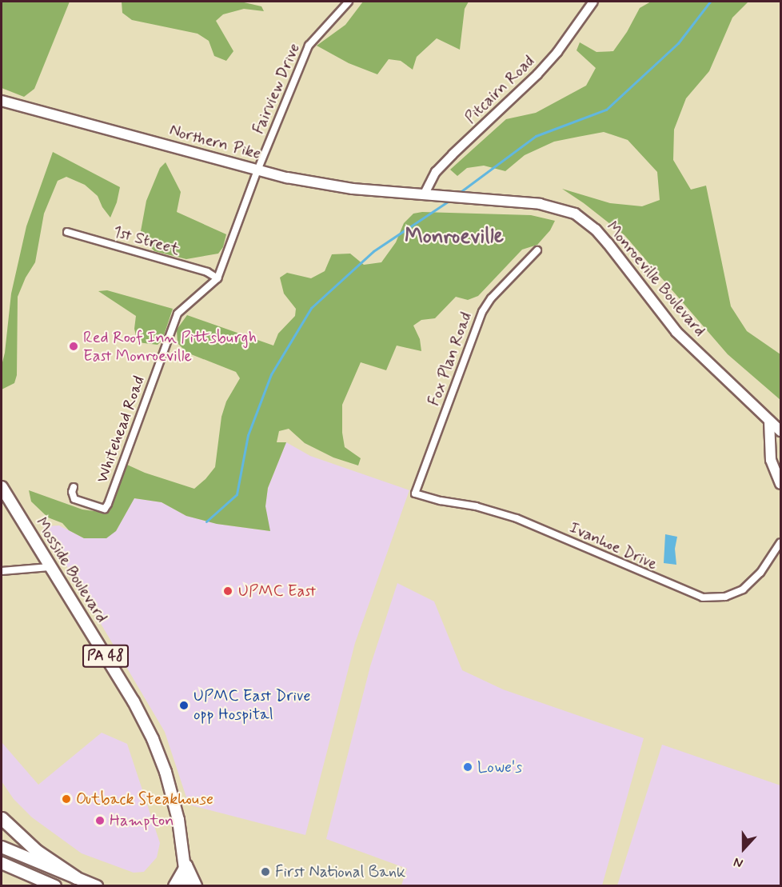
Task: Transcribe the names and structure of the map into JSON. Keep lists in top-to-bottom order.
{
  "streets": {
    "main road": [
      "Northern Pike",
      "Monroeville Boulevard",
      "Mosside Boulevard",
      "PA 48"
    ],
    "street": [
      "Fairview Drive",
      "Pitcairn Road",
      "1st Street",
      "Fox Plan Road",
      "Whitehead Road",
      "Ivanhoe Drive"
    ]
  },
  "crossings": [
    ["Fairview Drive", "Northern Pike"],
    ["Fairview Drive", "Whitehead Road"],
    ["Pitcairn Road", "Northern Pike"],
    ["Pitcairn Road", "Monroeville Boulevard"],
    ["Northern Pike", "Monroeville Boulevard"],
    ["Northern Pike", "Whitehead Road"],
    ["1st Street", "Whitehead Road"],
    ["Fox Plan Road", "Ivanhoe Drive"]
  ],
  "districts": ["Monroeville"],
  "places": [
    "Red Roof Inn Pittsburgh East Monroeville",
    "UPMC East",
    "UPMC East Drive opp Hospital",
    "Lowe's",
    "Outback Steakhouse",
    "Hampton",
    "First National Bank"
  ],
  "north": "bottom"
}
